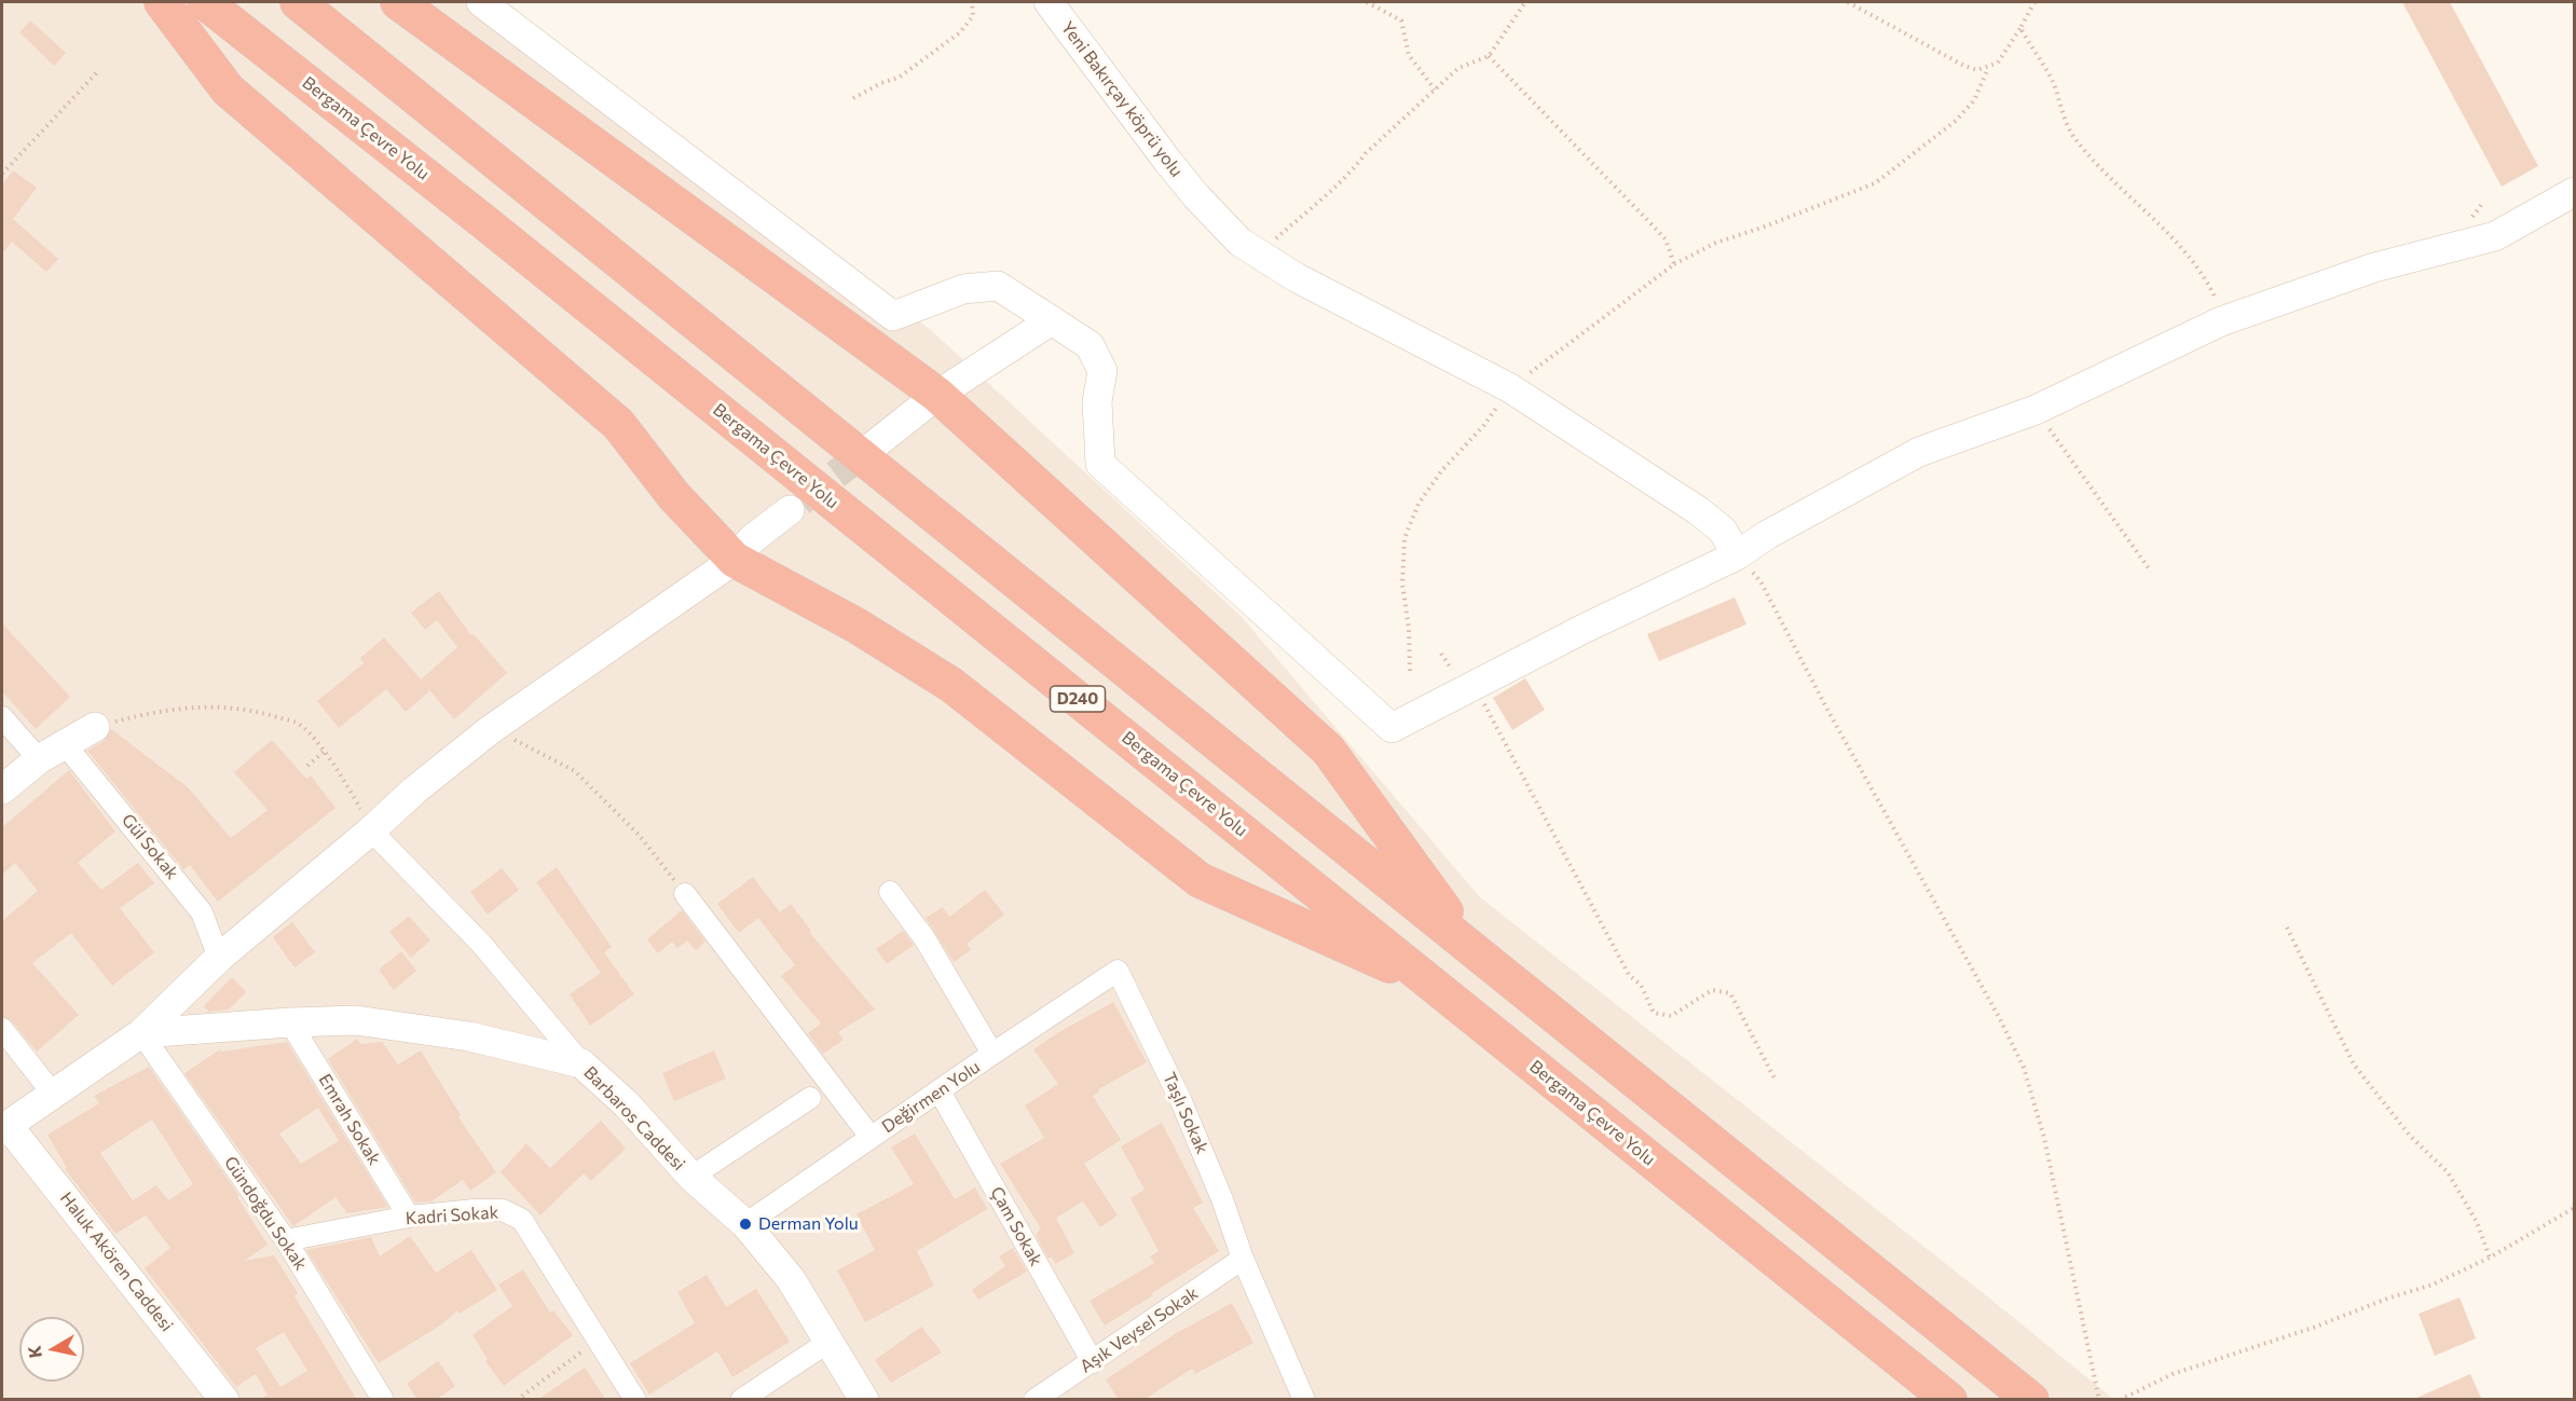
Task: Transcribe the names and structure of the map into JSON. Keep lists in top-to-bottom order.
{
  "streets": {
    "highway": ["Bergama Çevre Yolu", "D240"],
    "street": [
      "Yeni Bakırçay köprü yolu",
      "Gül Sokak",
      "Değirmen Yolu",
      "Taşlı Sokak",
      "Barbaros Caddesi",
      "Emrah Sokak",
      "Gündoğdu Sokak",
      "Kadri Sokak",
      "Çam Sokak",
      "Haluk Akören Caddesi",
      "Aşık Veysel Sokak"
    ]
  },
  "crossings": [
    ["Değirmen Yolu", "Taşlı Sokak"],
    ["Değirmen Yolu", "Barbaros Caddesi"],
    ["Değirmen Yolu", "Çam Sokak"],
    ["Taşlı Sokak", "Aşık Veysel Sokak"],
    ["Barbaros Caddesi", "Emrah Sokak"],
    ["Barbaros Caddesi", "Gündoğdu Sokak"],
    ["Emrah Sokak", "Kadri Sokak"],
    ["Gündoğdu Sokak", "Kadri Sokak"],
    ["Çam Sokak", "Aşık Veysel Sokak"]
  ],
  "places": ["Derman Yolu"],
  "north": "left"
}
